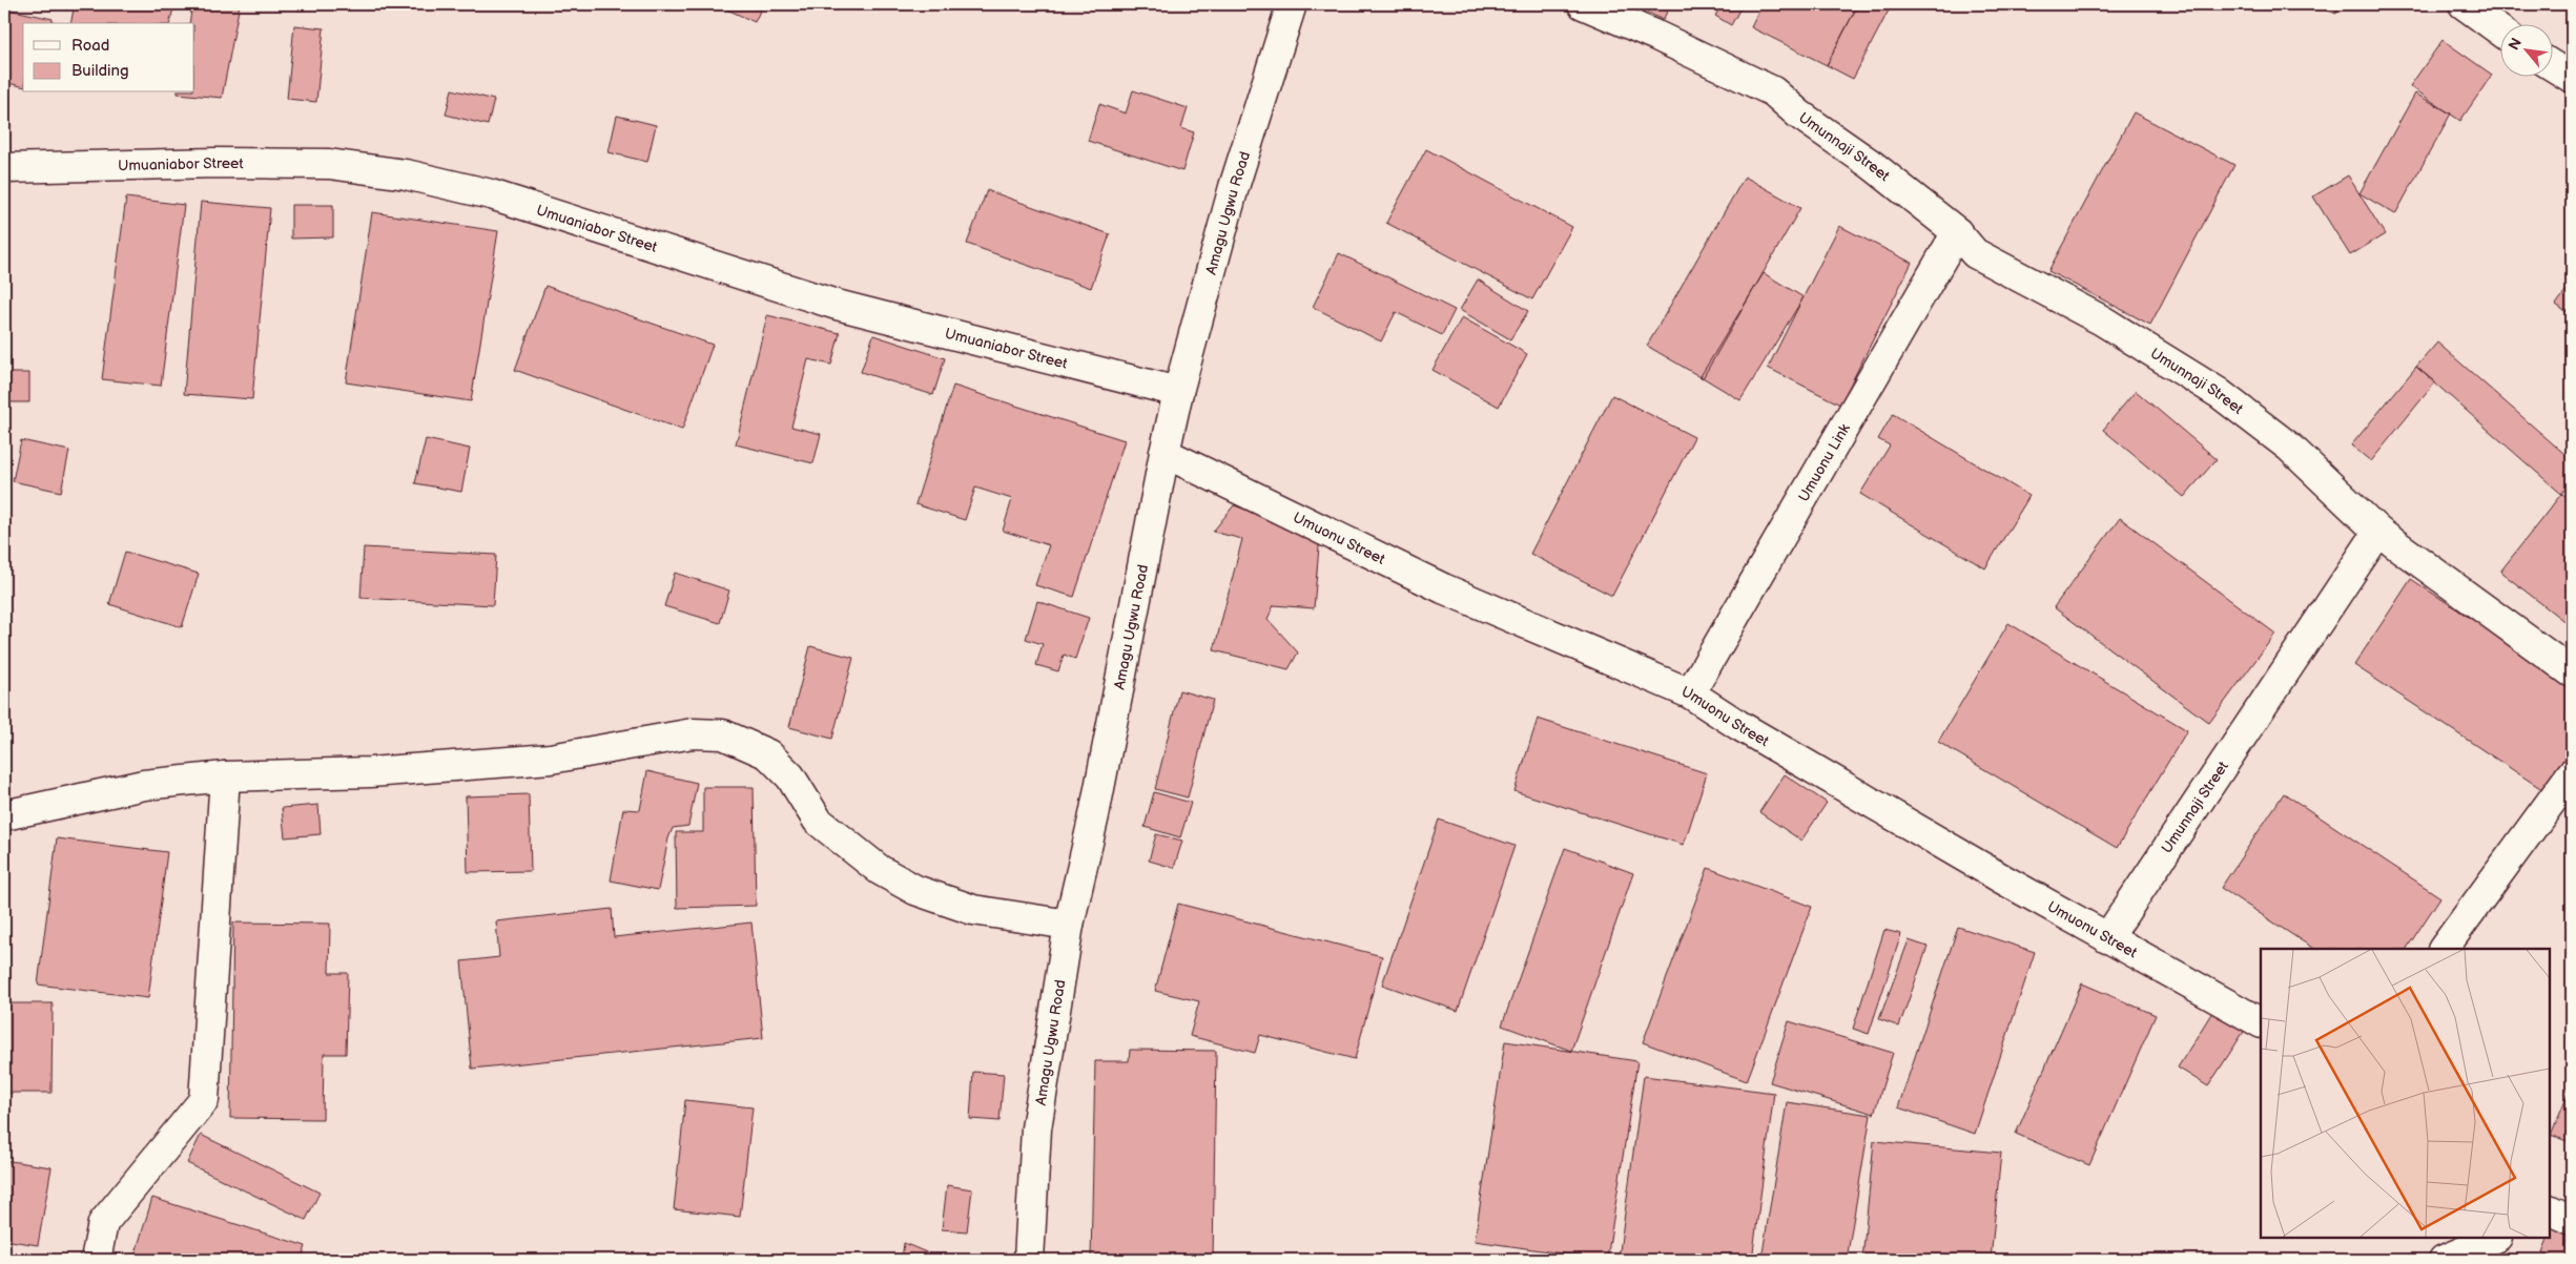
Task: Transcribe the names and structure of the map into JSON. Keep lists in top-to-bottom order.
{
  "streets": {
    "street": [
      "Umunnaji Street",
      "Umuaniabor Street",
      "Amagu Ugwu Road",
      "Umuonu Link",
      "Umuonu Street"
    ]
  },
  "crossings": [
    ["Umunnaji Street", "Umuonu Link"],
    ["Umunnaji Street", "Umuonu Street"],
    ["Umuaniabor Street", "Amagu Ugwu Road"],
    ["Amagu Ugwu Road", "Umuonu Street"],
    ["Umuonu Link", "Umuonu Street"]
  ],
  "legend": ["Road", "Building"],
  "north": "top left"
}
